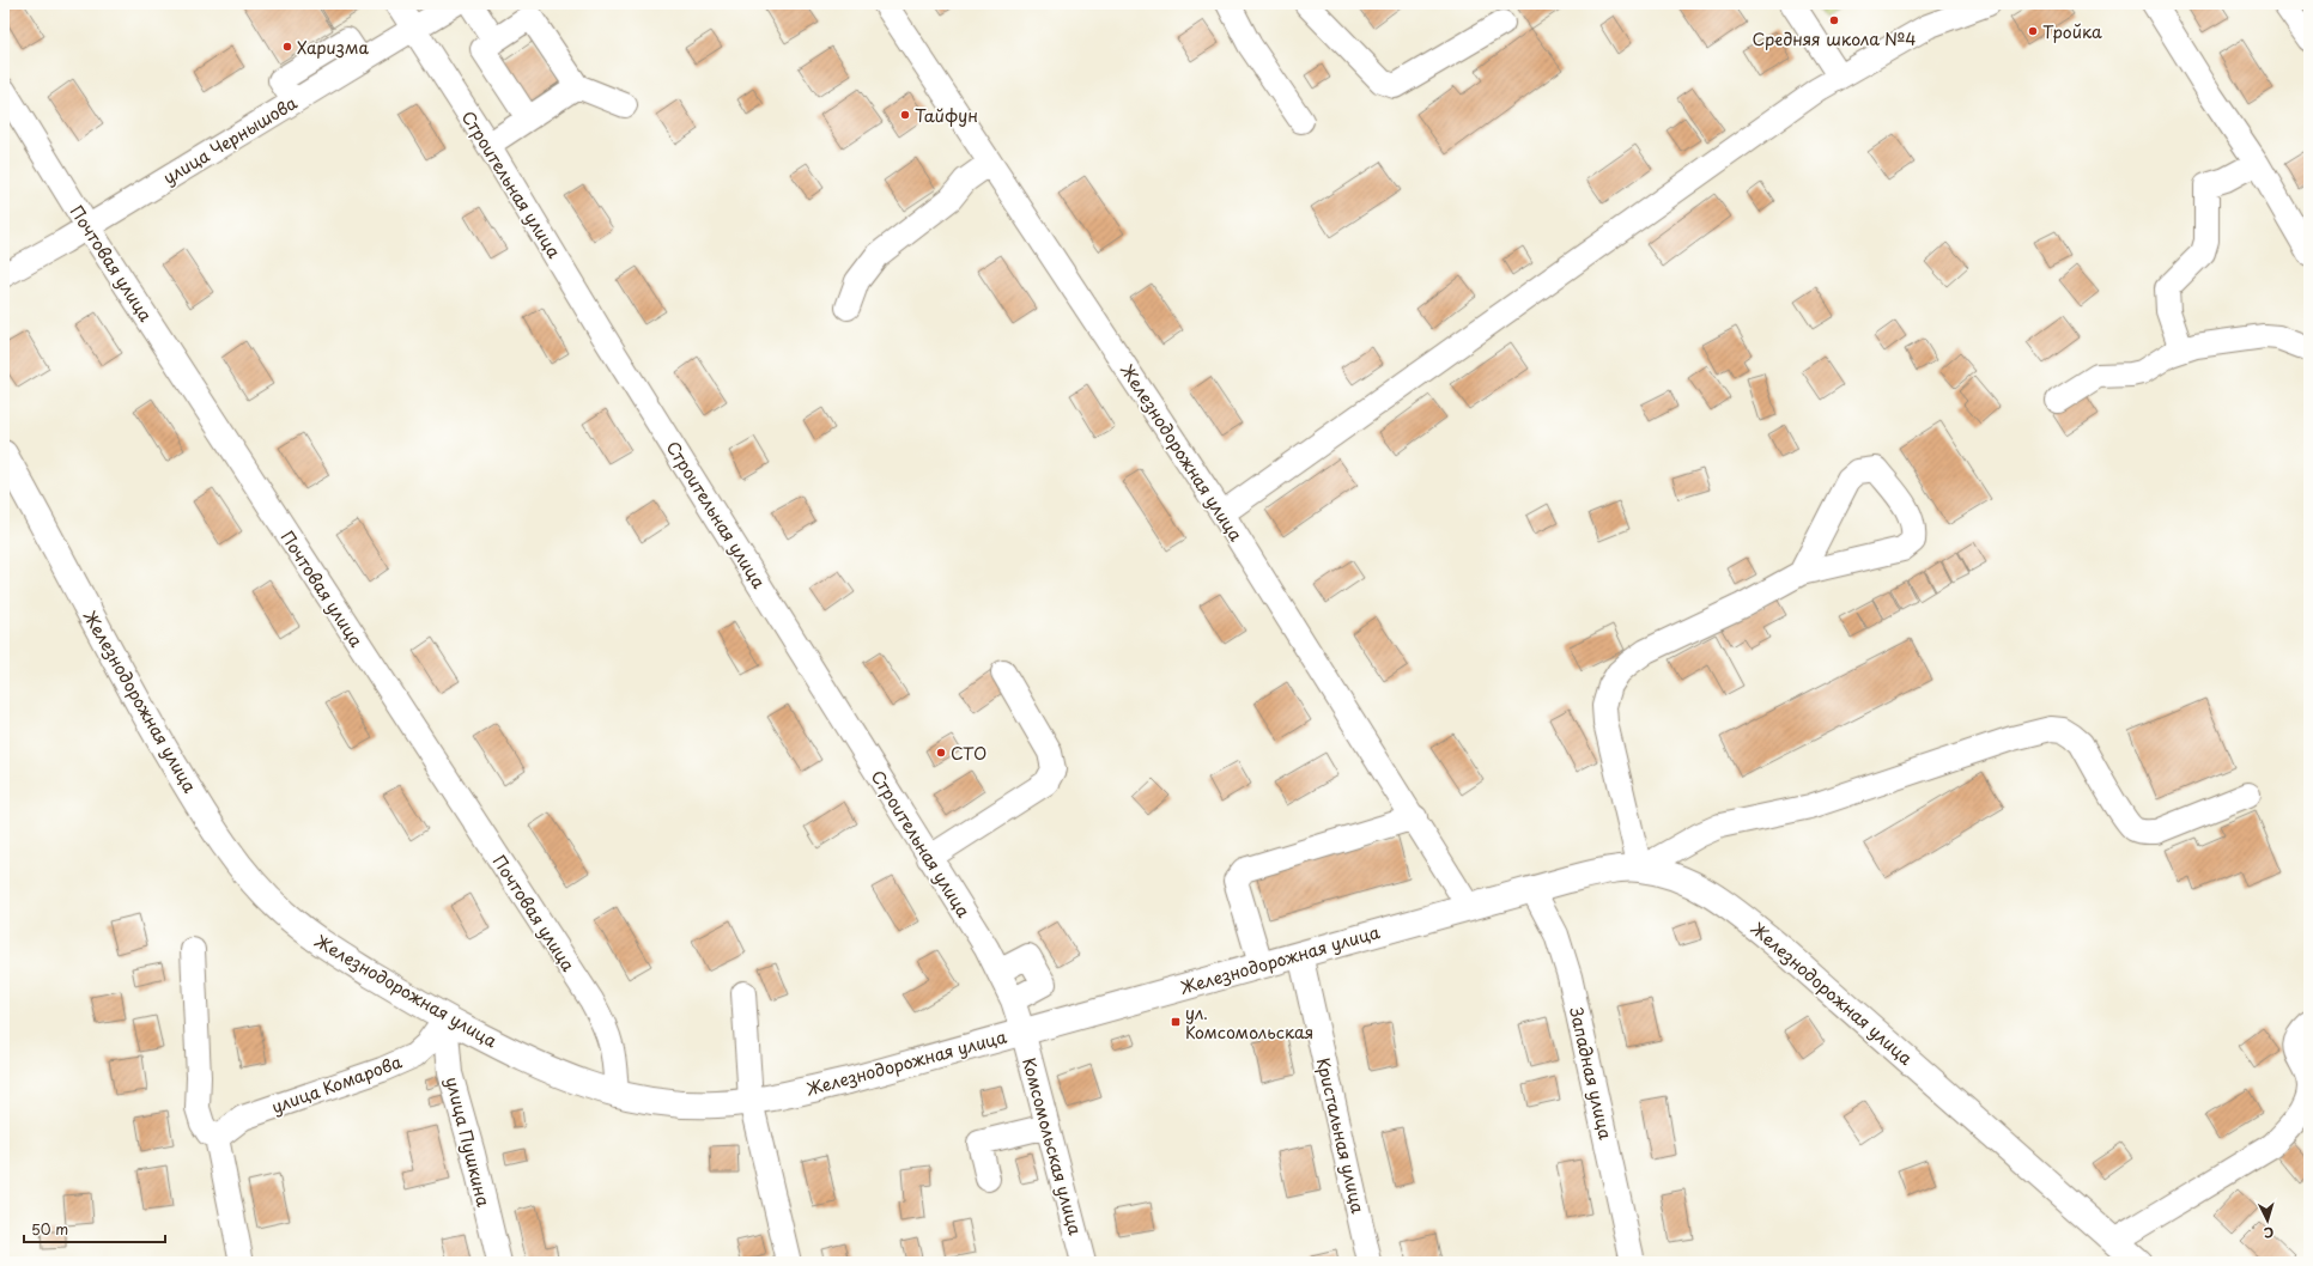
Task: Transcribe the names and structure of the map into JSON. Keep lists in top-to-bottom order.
{
  "streets": {
    "main road": ["Железнодорожная улица"],
    "street": [
      "улица Чернышова",
      "Строительная улица",
      "Почтовая улица",
      "Западная улица",
      "улица Комарова",
      "Кристальная улица",
      "улица Пушкина",
      "Комсомольская улица"
    ]
  },
  "crossings": [
    ["улица Чернышова", "Строительная улица"],
    ["улица Чернышова", "Почтовая улица"],
    ["Строительная улица", "Железнодорожная улица"],
    ["Строительная улица", "Комсомольская улица"],
    ["Почтовая улица", "Железнодорожная улица"],
    ["Железнодорожная улица", "Западная улица"],
    ["Железнодорожная улица", "улица Комарова"],
    ["Железнодорожная улица", "Кристальная улица"],
    ["Железнодорожная улица", "улица Пушкина"],
    ["Железнодорожная улица", "Комсомольская улица"],
    ["улица Комарова", "улица Пушкина"]
  ],
  "places": {
    "other": [
      "Средняя школа №4",
      "Тройка",
      "Харизма",
      "Тайфун",
      "СТО"
    ],
    "transit": ["ул. Комсомольская"]
  },
  "scale_bar": "50 m",
  "north": "bottom"
}
